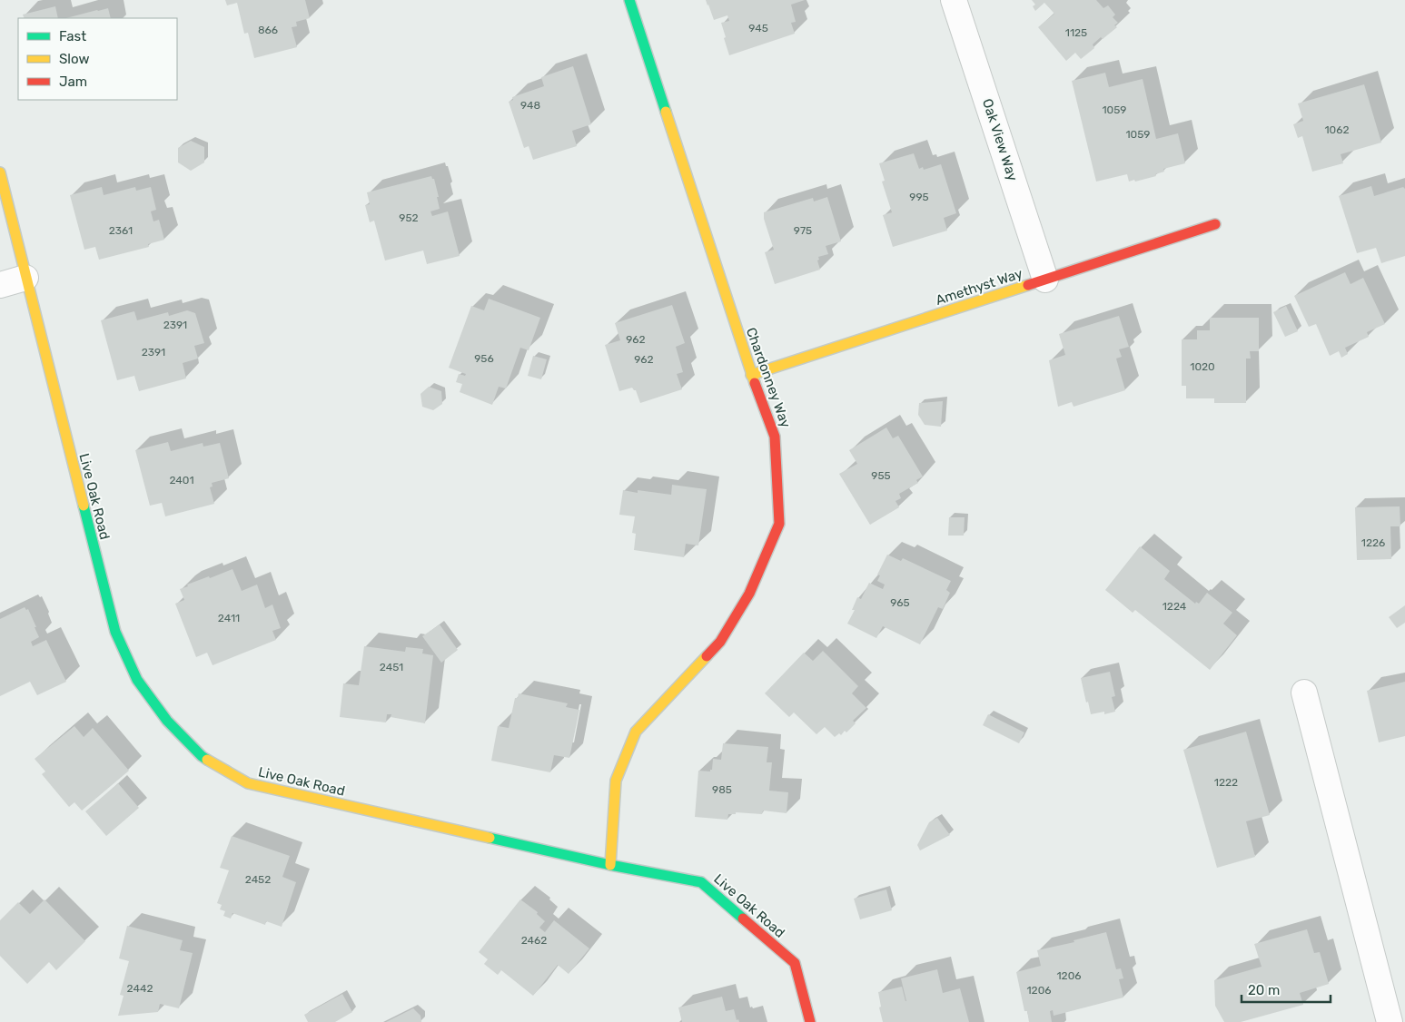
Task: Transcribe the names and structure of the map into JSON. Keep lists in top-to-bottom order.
{
  "streets": {
    "street": [
      "Oak View Way",
      "Amethyst Way",
      "Chardonney Way",
      "Live Oak Road"
    ]
  },
  "crossings": [
    ["Oak View Way", "Amethyst Way"],
    ["Amethyst Way", "Chardonney Way"],
    ["Chardonney Way", "Live Oak Road"]
  ],
  "house_numbers": [
    "945",
    "866",
    "1125",
    "948",
    "1059",
    "1062",
    "1059",
    "995",
    "952",
    "2361",
    "975",
    "2391",
    "962",
    "2391",
    "956",
    "962",
    "1020",
    "955",
    "2401",
    "1226",
    "965",
    "1224",
    "2411",
    "2451",
    "1222",
    "985",
    "2452",
    "2462",
    "1206",
    "2442",
    "1206"
  ],
  "legend": ["Fast", "Slow", "Jam"],
  "scale_bar": "20 m"
}
